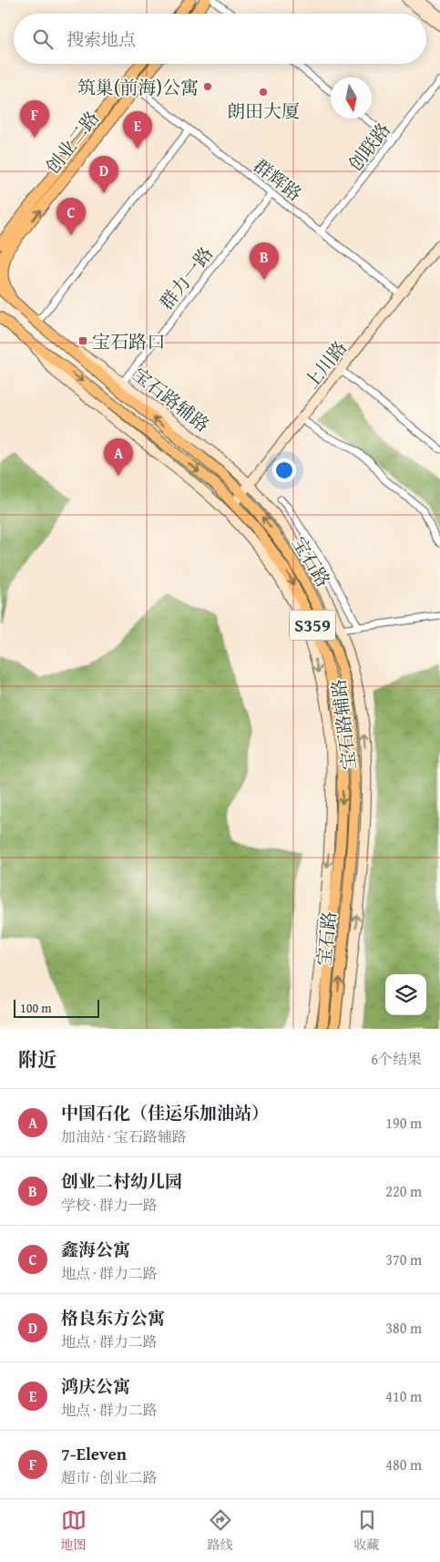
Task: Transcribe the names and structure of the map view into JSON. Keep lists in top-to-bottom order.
{
  "streets": {
    "main road": [
      "创业二路",
      "上川路",
      "宝石路辅路",
      "宝石路",
      "S359"
    ],
    "street": ["创联路", "群辉路", "群力一路"]
  },
  "crossings": [
    ["创业二路", "群辉路"],
    ["创业二路", "宝石路"],
    ["创联路", "群辉路"],
    ["群辉路", "群力一路"],
    ["群辉路", "上川路"],
    ["群力一路", "宝石路辅路"],
    ["上川路", "宝石路辅路"],
    ["上川路", "宝石路"],
    ["宝石路辅路", "宝石路"]
  ],
  "places": {
    "other": ["筑巢(前海)公寓", "朗田大厦"],
    "transit": ["宝石路口"]
  },
  "scale_bar": "100 m",
  "north": "bottom",
  "page": {
    "search": "搜索地点",
    "pins": [
      "F",
      "E",
      "D",
      "C",
      "B",
      "A"
    ],
    "scale": "100 m",
    "heading": ["附近", "6个结果"],
    "list": [
      {
        "mark": "A",
        "name": "中国石化（佳运乐加油站）",
        "note": "加油站 · 宝石路辅路",
        "value": "190 m"
      },
      {
        "mark": "B",
        "name": "创业二村幼儿园",
        "note": "学校 · 群力一路",
        "value": "220 m"
      },
      {
        "mark": "C",
        "name": "鑫海公寓",
        "note": "地点 · 群力二路",
        "value": "370 m"
      },
      {
        "mark": "D",
        "name": "格良东方公寓",
        "note": "地点 · 群力二路",
        "value": "380 m"
      },
      {
        "mark": "E",
        "name": "鸿庆公寓",
        "note": "地点 · 群力二路",
        "value": "410 m"
      },
      {
        "mark": "F",
        "name": "7-Eleven",
        "note": "超市 · 创业二路",
        "value": "480 m"
      }
    ],
    "nav": ["地图", "路线", "收藏"]
  }
}
